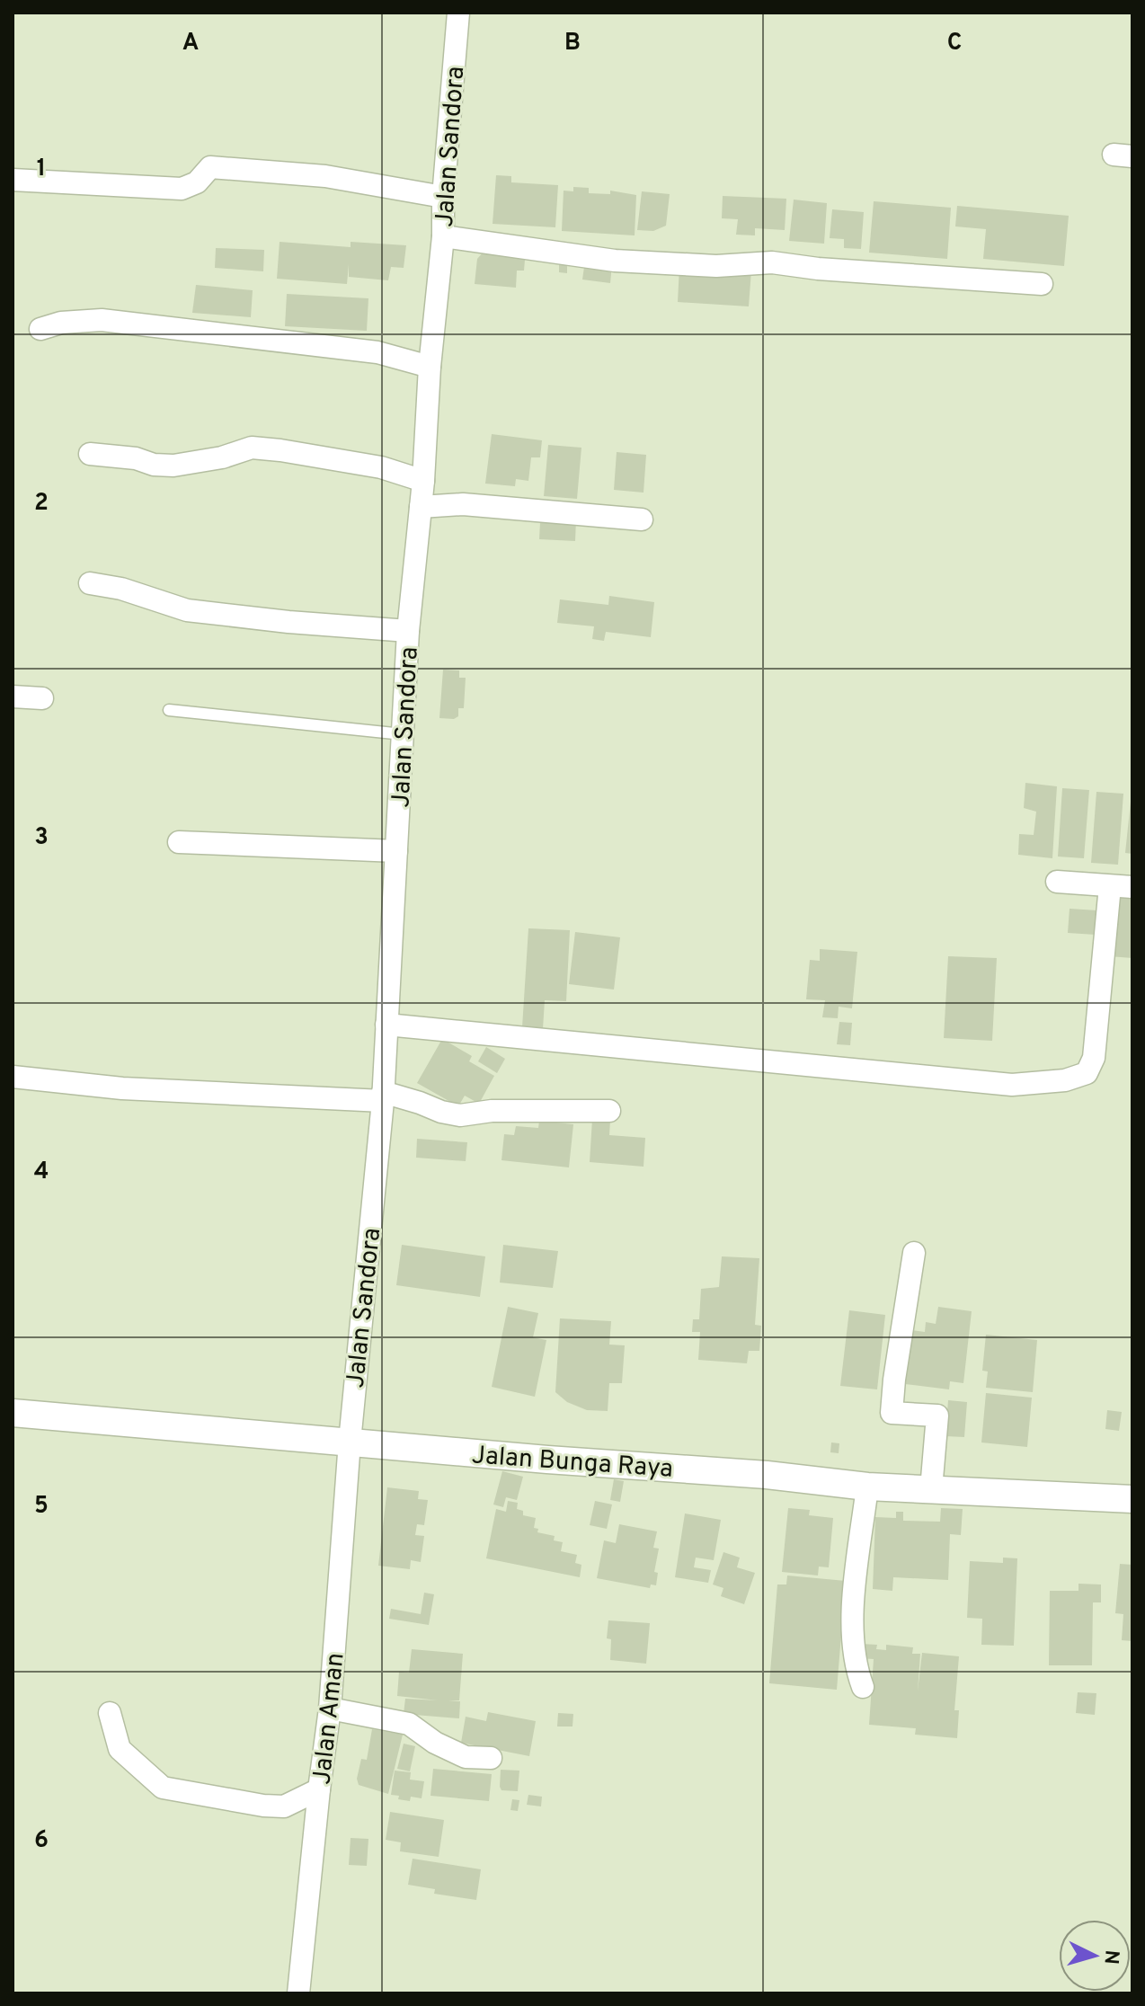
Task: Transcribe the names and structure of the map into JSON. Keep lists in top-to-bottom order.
{
  "streets": {
    "street": ["Jalan Sandora", "Jalan Bunga Raya", "Jalan Aman"]
  },
  "crossings": [
    ["Jalan Sandora", "Jalan Bunga Raya"],
    ["Jalan Sandora", "Jalan Aman"],
    ["Jalan Bunga Raya", "Jalan Aman"]
  ],
  "north": "right",
  "grid": {
    "columns": ["A", "B", "C"],
    "rows": [
      "1",
      "2",
      "3",
      "4",
      "5",
      "6"
    ]
  }
}
